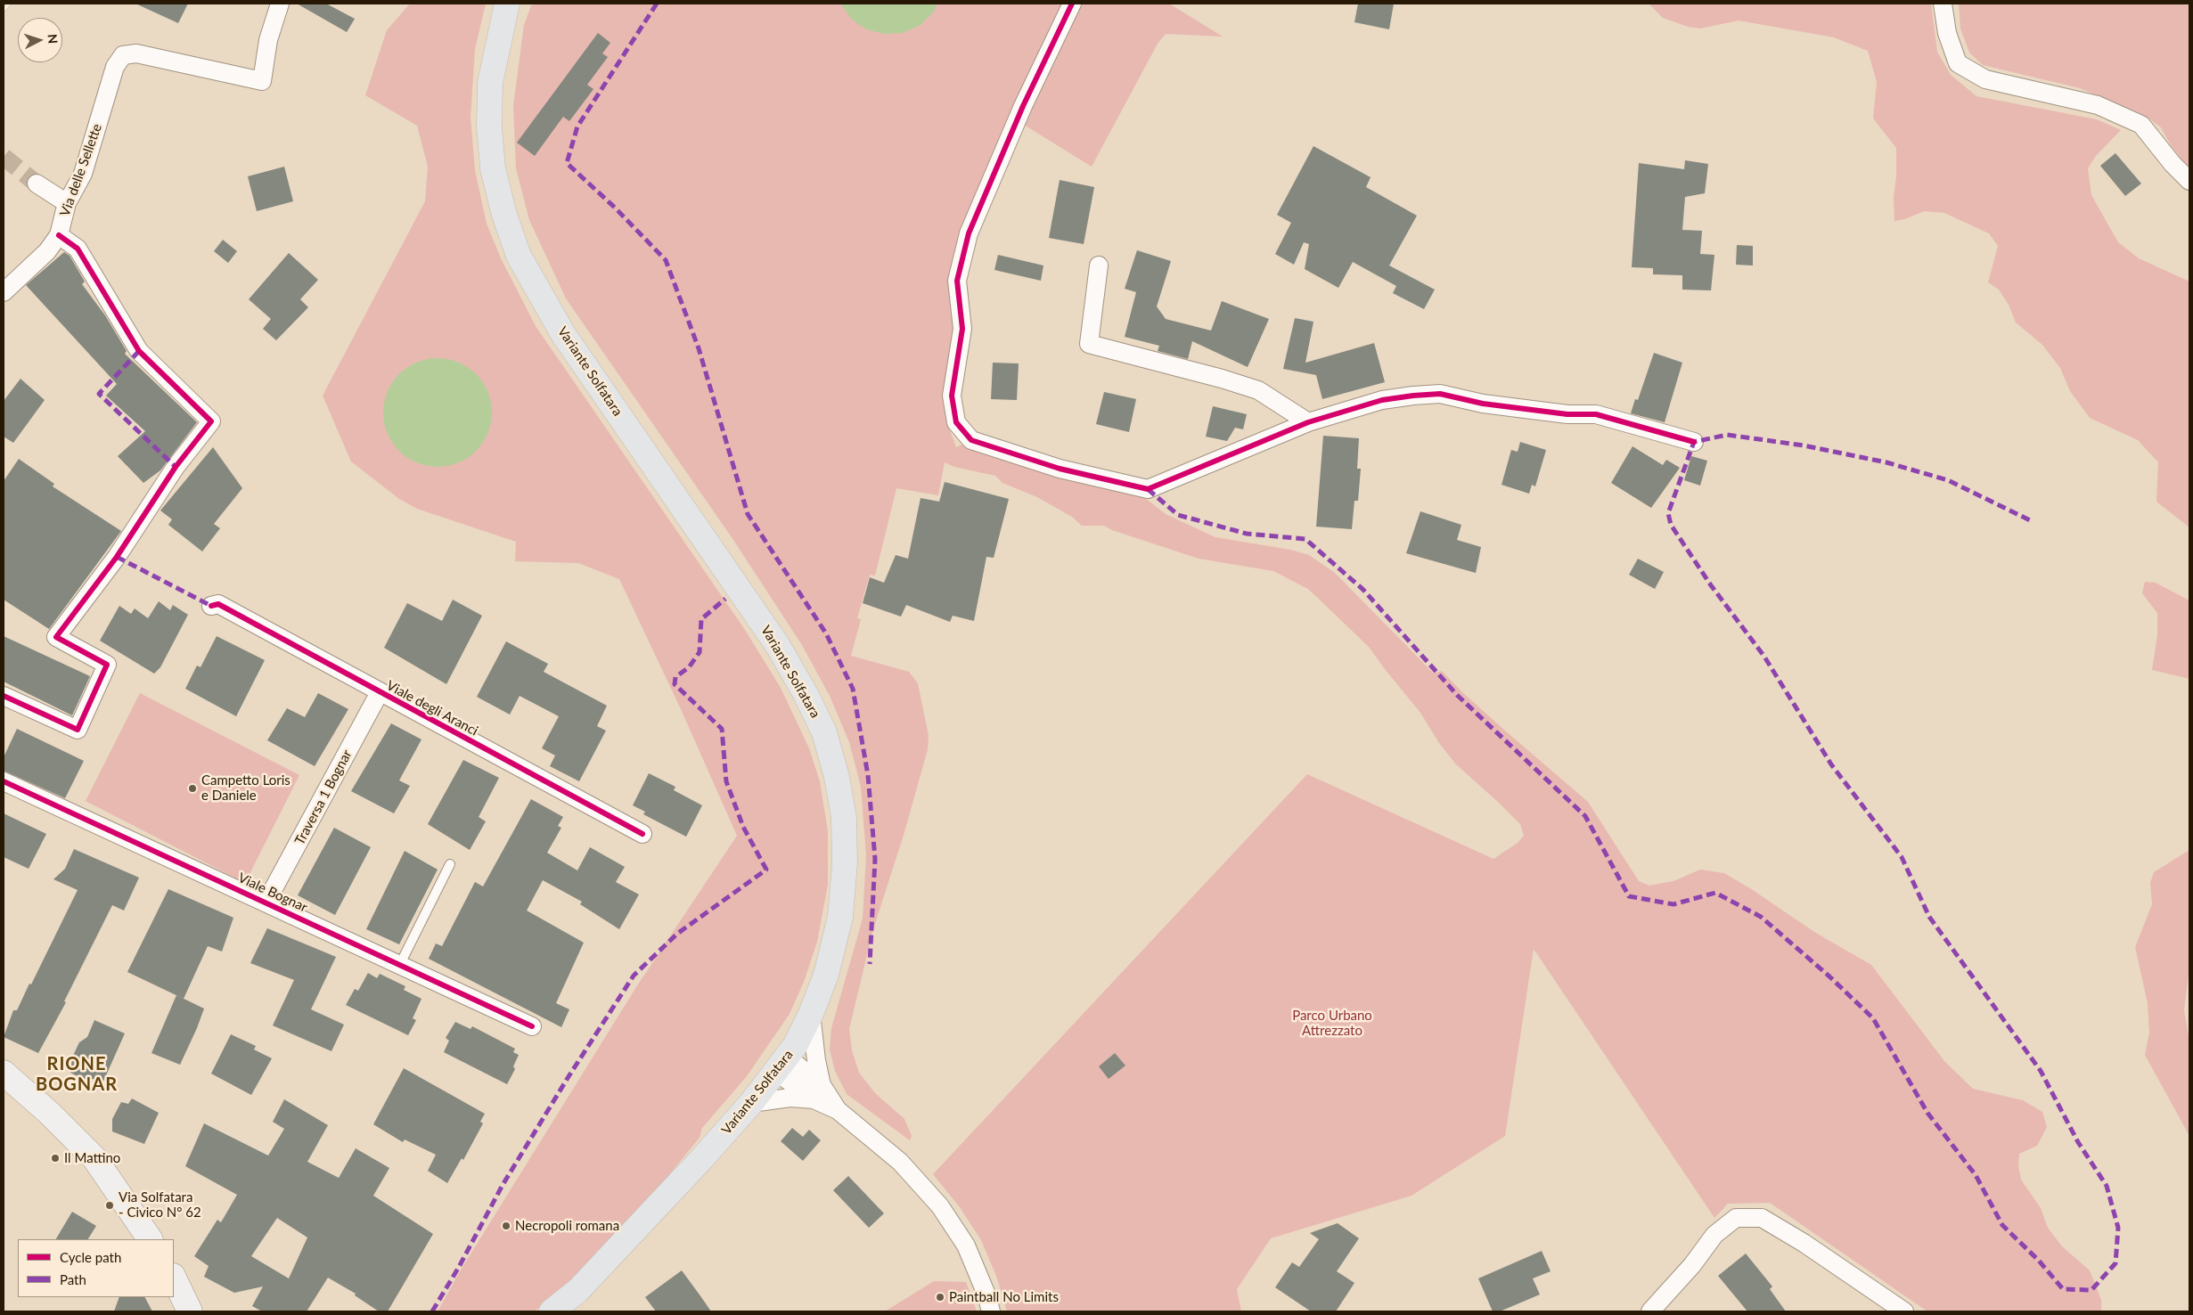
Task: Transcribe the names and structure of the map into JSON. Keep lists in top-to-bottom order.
{
  "streets": {
    "main road": ["Variante Solfatara"],
    "street": [
      "Via delle Sellette",
      "Viale degli Aranci",
      "Traversa 1 Bognar",
      "Viale Bognar"
    ]
  },
  "crossings": [
    ["Viale degli Aranci", "Traversa 1 Bognar"],
    ["Traversa 1 Bognar", "Viale Bognar"]
  ],
  "districts": ["RIONE BOGNAR"],
  "parks": ["Parco Urbano Attrezzato"],
  "places": [
    "Campetto Loris e Daniele",
    "Il Mattino",
    "Via Solfatara - Civico N° 62",
    "Necropoli romana",
    "Paintball No Limits"
  ],
  "legend": ["Cycle path", "Path"],
  "north": "right"
}
